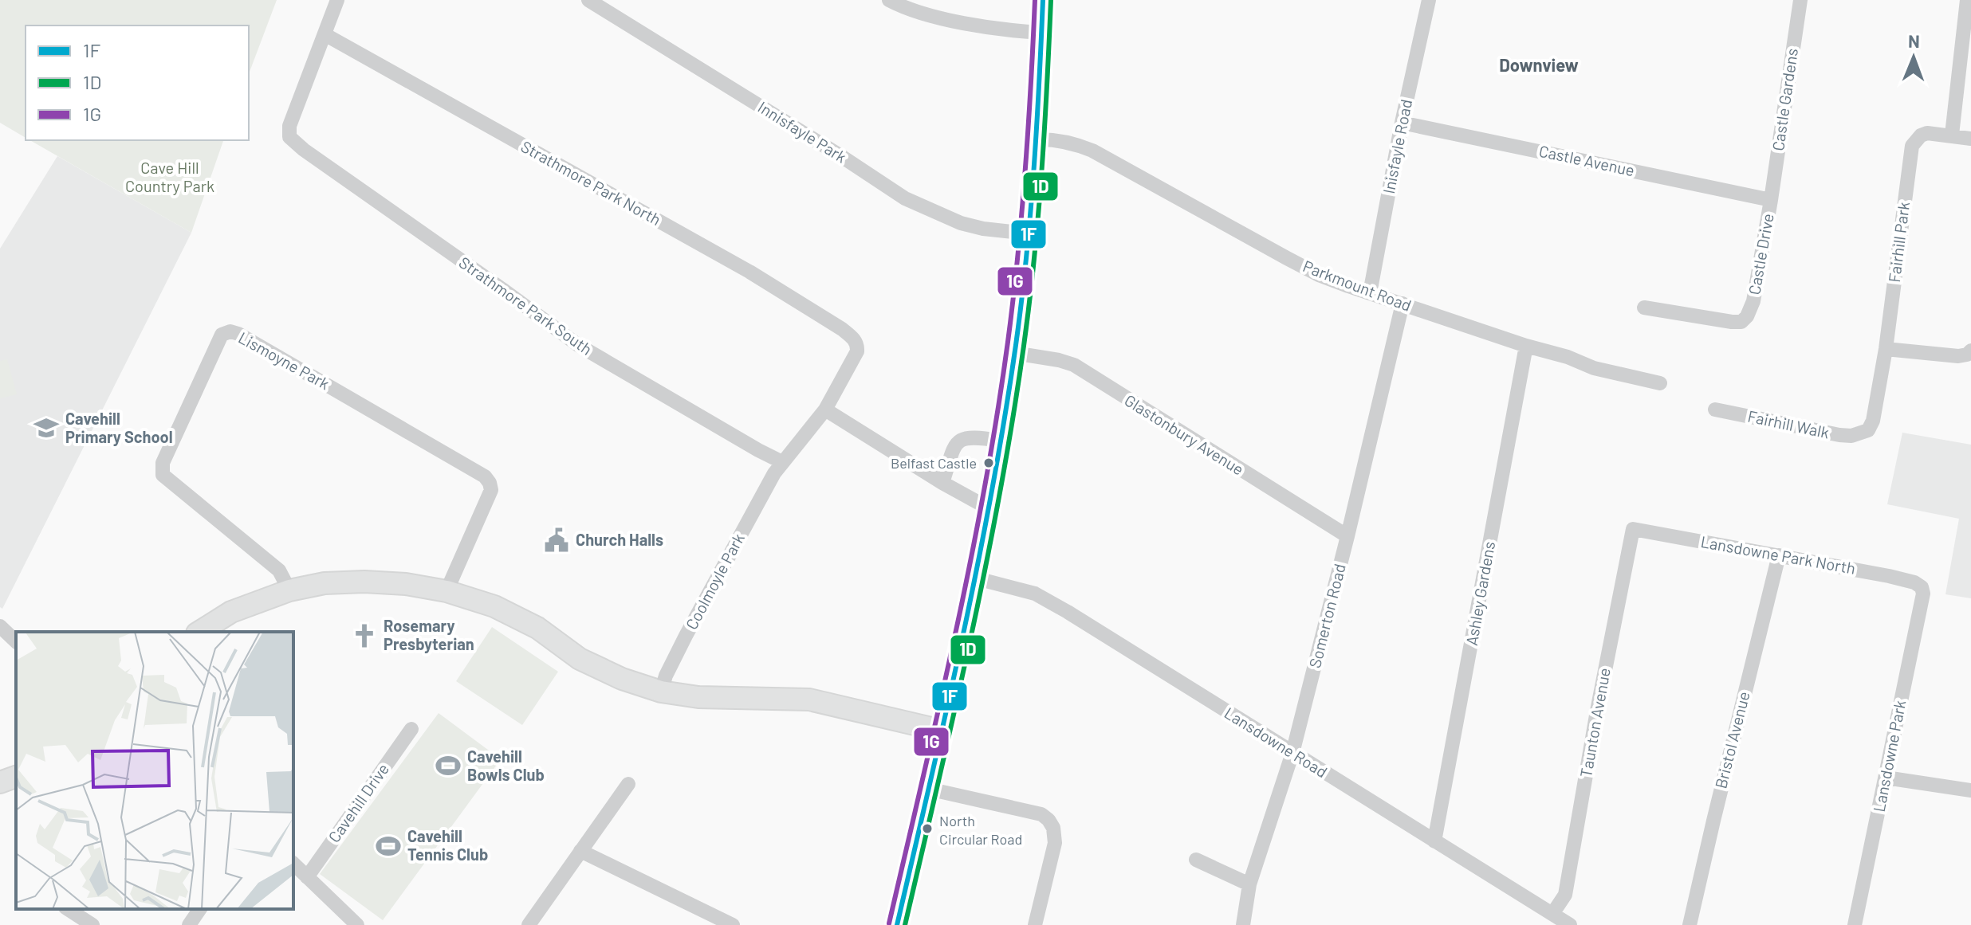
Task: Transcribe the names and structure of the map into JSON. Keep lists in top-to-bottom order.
{
  "streets": {
    "street": [
      "Castle Gardens",
      "Innisfayle Park",
      "Inisfayle Road",
      "Castle Avenue",
      "Strathmore Park North",
      "Fairhill Park",
      "Castle Drive",
      "Parkmount Road",
      "Strathmore Park South",
      "Lismoyne Park",
      "Fairhill Walk",
      "Glastonbury Avenue",
      "Lansdowne Park North",
      "Coolmoyle Park",
      "Ashley Gardens",
      "Somerton Road",
      "Taunton Avenue",
      "Bristol Avenue",
      "Lansdowne Road",
      "Lansdowne Park",
      "Cavehill Drive"
    ]
  },
  "crossings": [
    ["Castle Gardens", "Castle Avenue"],
    ["Castle Gardens", "Castle Drive"],
    ["Inisfayle Road", "Castle Avenue"],
    ["Inisfayle Road", "Parkmount Road"],
    ["Castle Avenue", "Castle Drive"],
    ["Strathmore Park North", "Strathmore Park South"],
    ["Strathmore Park North", "Coolmoyle Park"],
    ["Fairhill Park", "Fairhill Walk"],
    ["Parkmount Road", "Ashley Gardens"],
    ["Parkmount Road", "Somerton Road"],
    ["Strathmore Park South", "Coolmoyle Park"],
    ["Glastonbury Avenue", "Somerton Road"],
    ["Lansdowne Park North", "Taunton Avenue"],
    ["Lansdowne Park North", "Bristol Avenue"],
    ["Lansdowne Park North", "Lansdowne Park"],
    ["Ashley Gardens", "Lansdowne Road"],
    ["Somerton Road", "Lansdowne Road"],
    ["Taunton Avenue", "Lansdowne Road"]
  ],
  "districts": ["Downview"],
  "parks": ["Cave Hill Country Park"],
  "places": {
    "school or university": ["Cavehill Primary School"],
    "other": ["Belfast Castle", "North Circular Road"],
    "public building": ["Church Halls"],
    "church": ["Rosemary Presbyterian"],
    "sports": ["Cavehill Bowls Club", "Cavehill Tennis Club"]
  },
  "lines": ["transit line 1F", "transit line 1D", "transit line 1G"],
  "legend": ["1F", "1D", "1G"],
  "north": "top"
}
